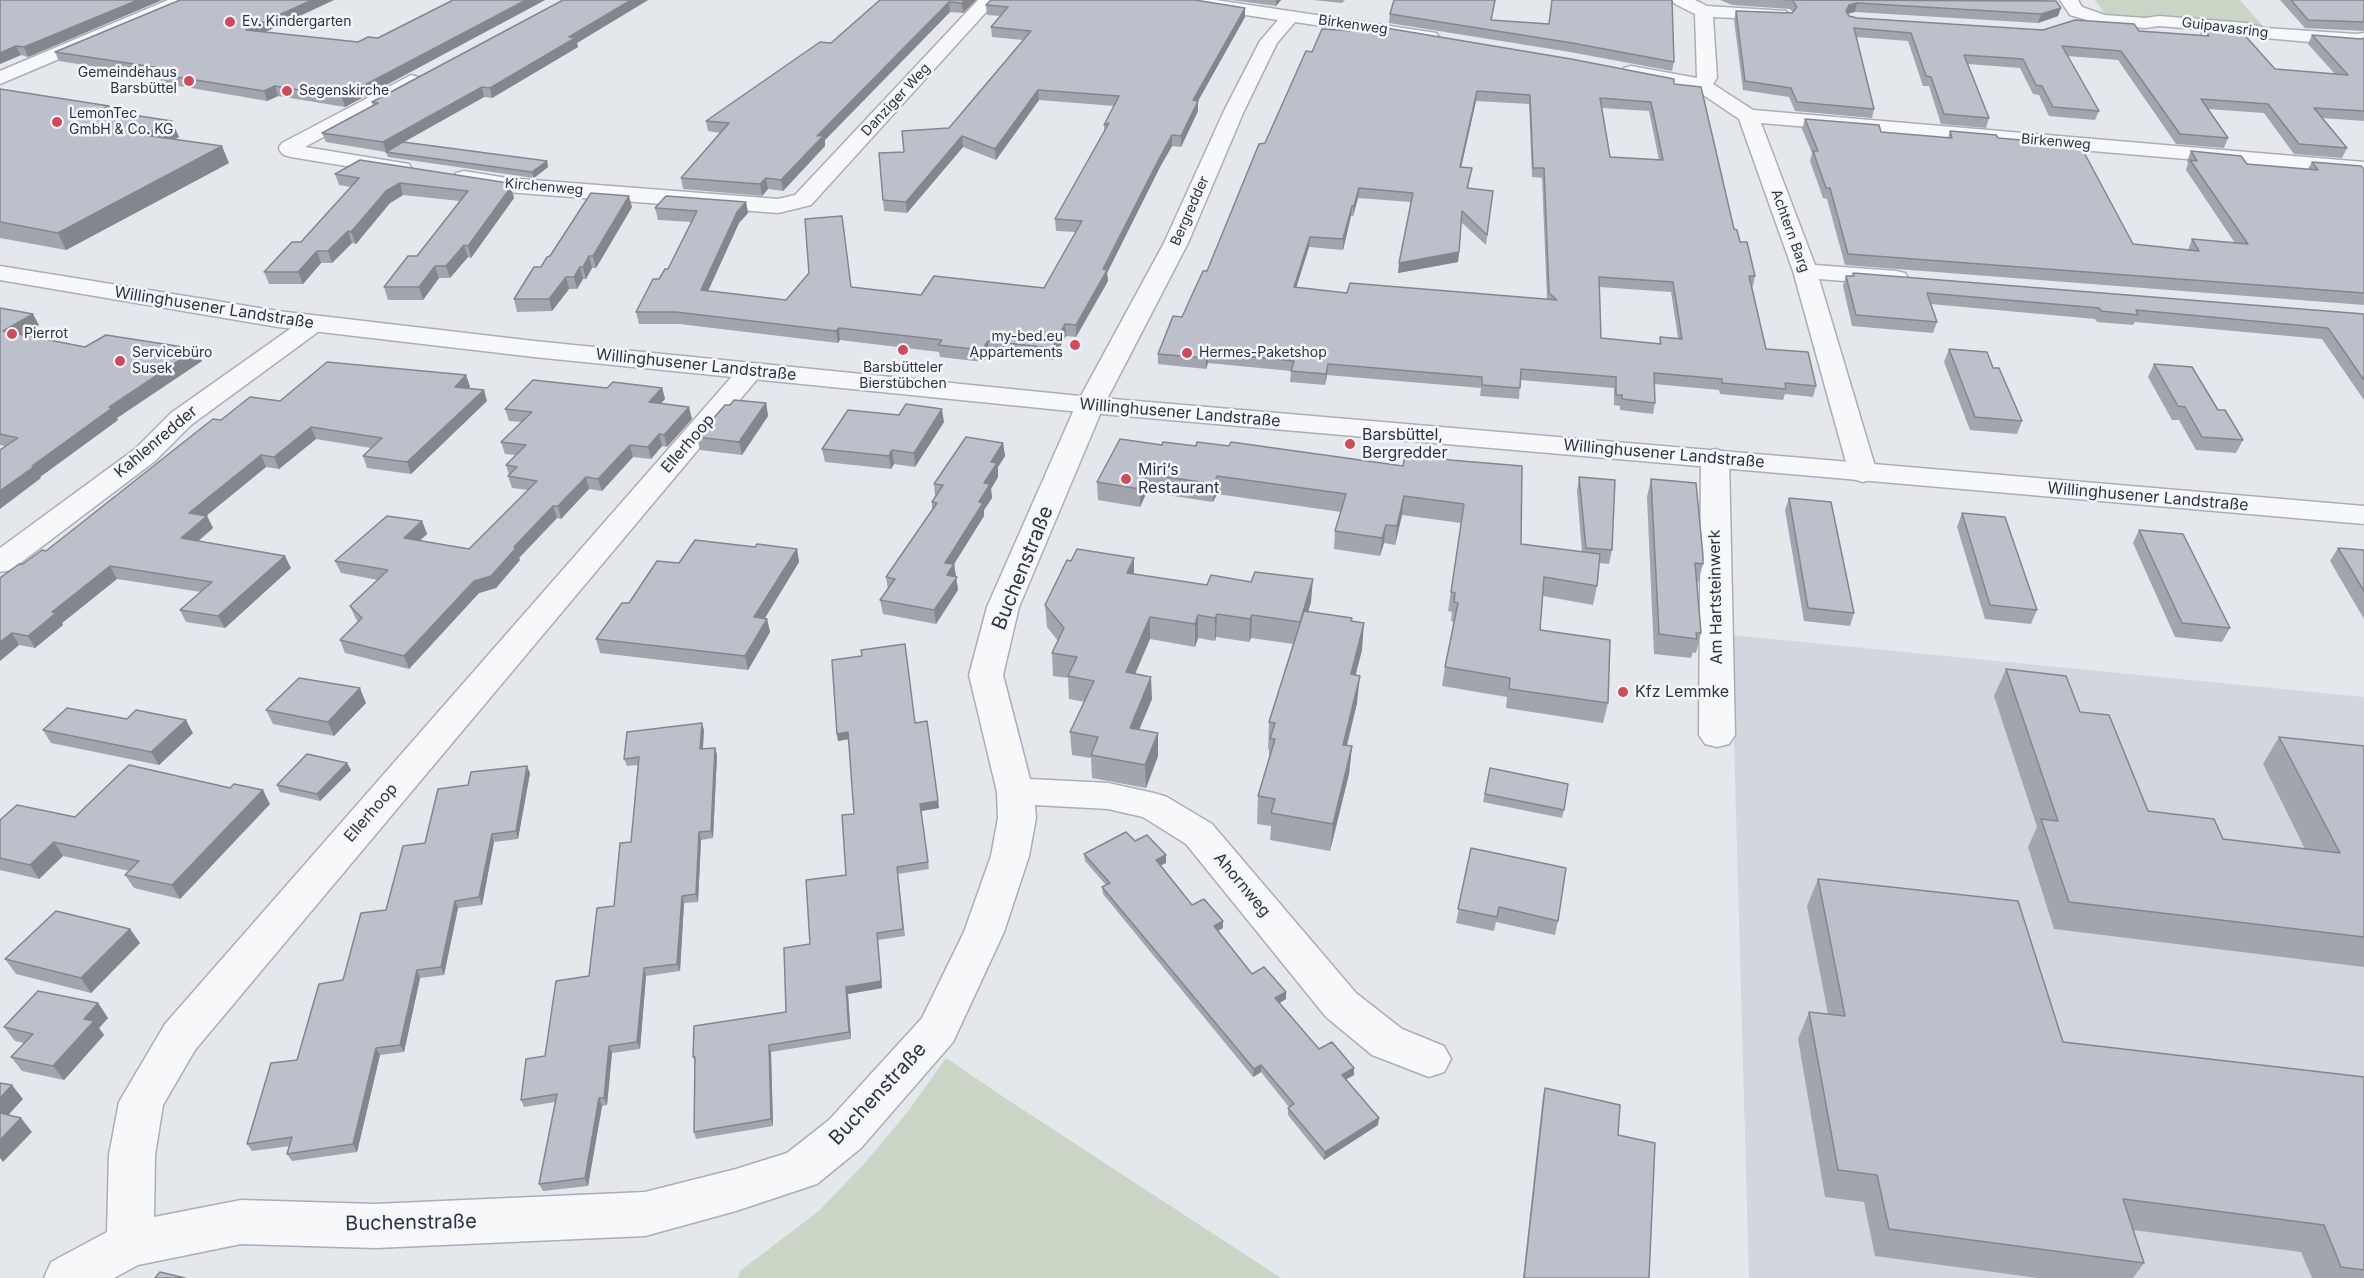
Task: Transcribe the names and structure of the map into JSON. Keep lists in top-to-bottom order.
{
  "streets": {
    "street": [
      "Birkenweg",
      "Guipavasring",
      "Danziger Weg",
      "Kirchenweg",
      "Bergredder",
      "Achtern Barg",
      "Willinghusener Landstraße",
      "Kahlenredder",
      "Ellerhoop",
      "Buchenstraße",
      "Am Hartsteinwerk",
      "Ahornweg"
    ]
  },
  "crossings": [
    ["Birkenweg", "Bergredder"],
    ["Birkenweg", "Achtern Barg"],
    ["Danziger Weg", "Kirchenweg"],
    ["Bergredder", "Willinghusener Landstraße"],
    ["Bergredder", "Buchenstraße"],
    ["Achtern Barg", "Willinghusener Landstraße"],
    ["Willinghusener Landstraße", "Kahlenredder"],
    ["Willinghusener Landstraße", "Ellerhoop"],
    ["Willinghusener Landstraße", "Buchenstraße"],
    ["Willinghusener Landstraße", "Am Hartsteinwerk"],
    ["Ellerhoop", "Buchenstraße"],
    ["Buchenstraße", "Ahornweg"]
  ],
  "places": [
    "Ev. Kindergarten",
    "Gemeindehaus Barsbüttel",
    "Segenskirche",
    "LemonTec GmbH & Co. KG",
    "Pierrot",
    "my-bed.eu Appartements",
    "Barsbütteler Bierstübchen",
    "Hermes-Paketshop",
    "Servicebüro Susek",
    "Barsbüttel, Bergredder",
    "Miri‘s Restaurant",
    "Kfz Lemmke"
  ]
}
